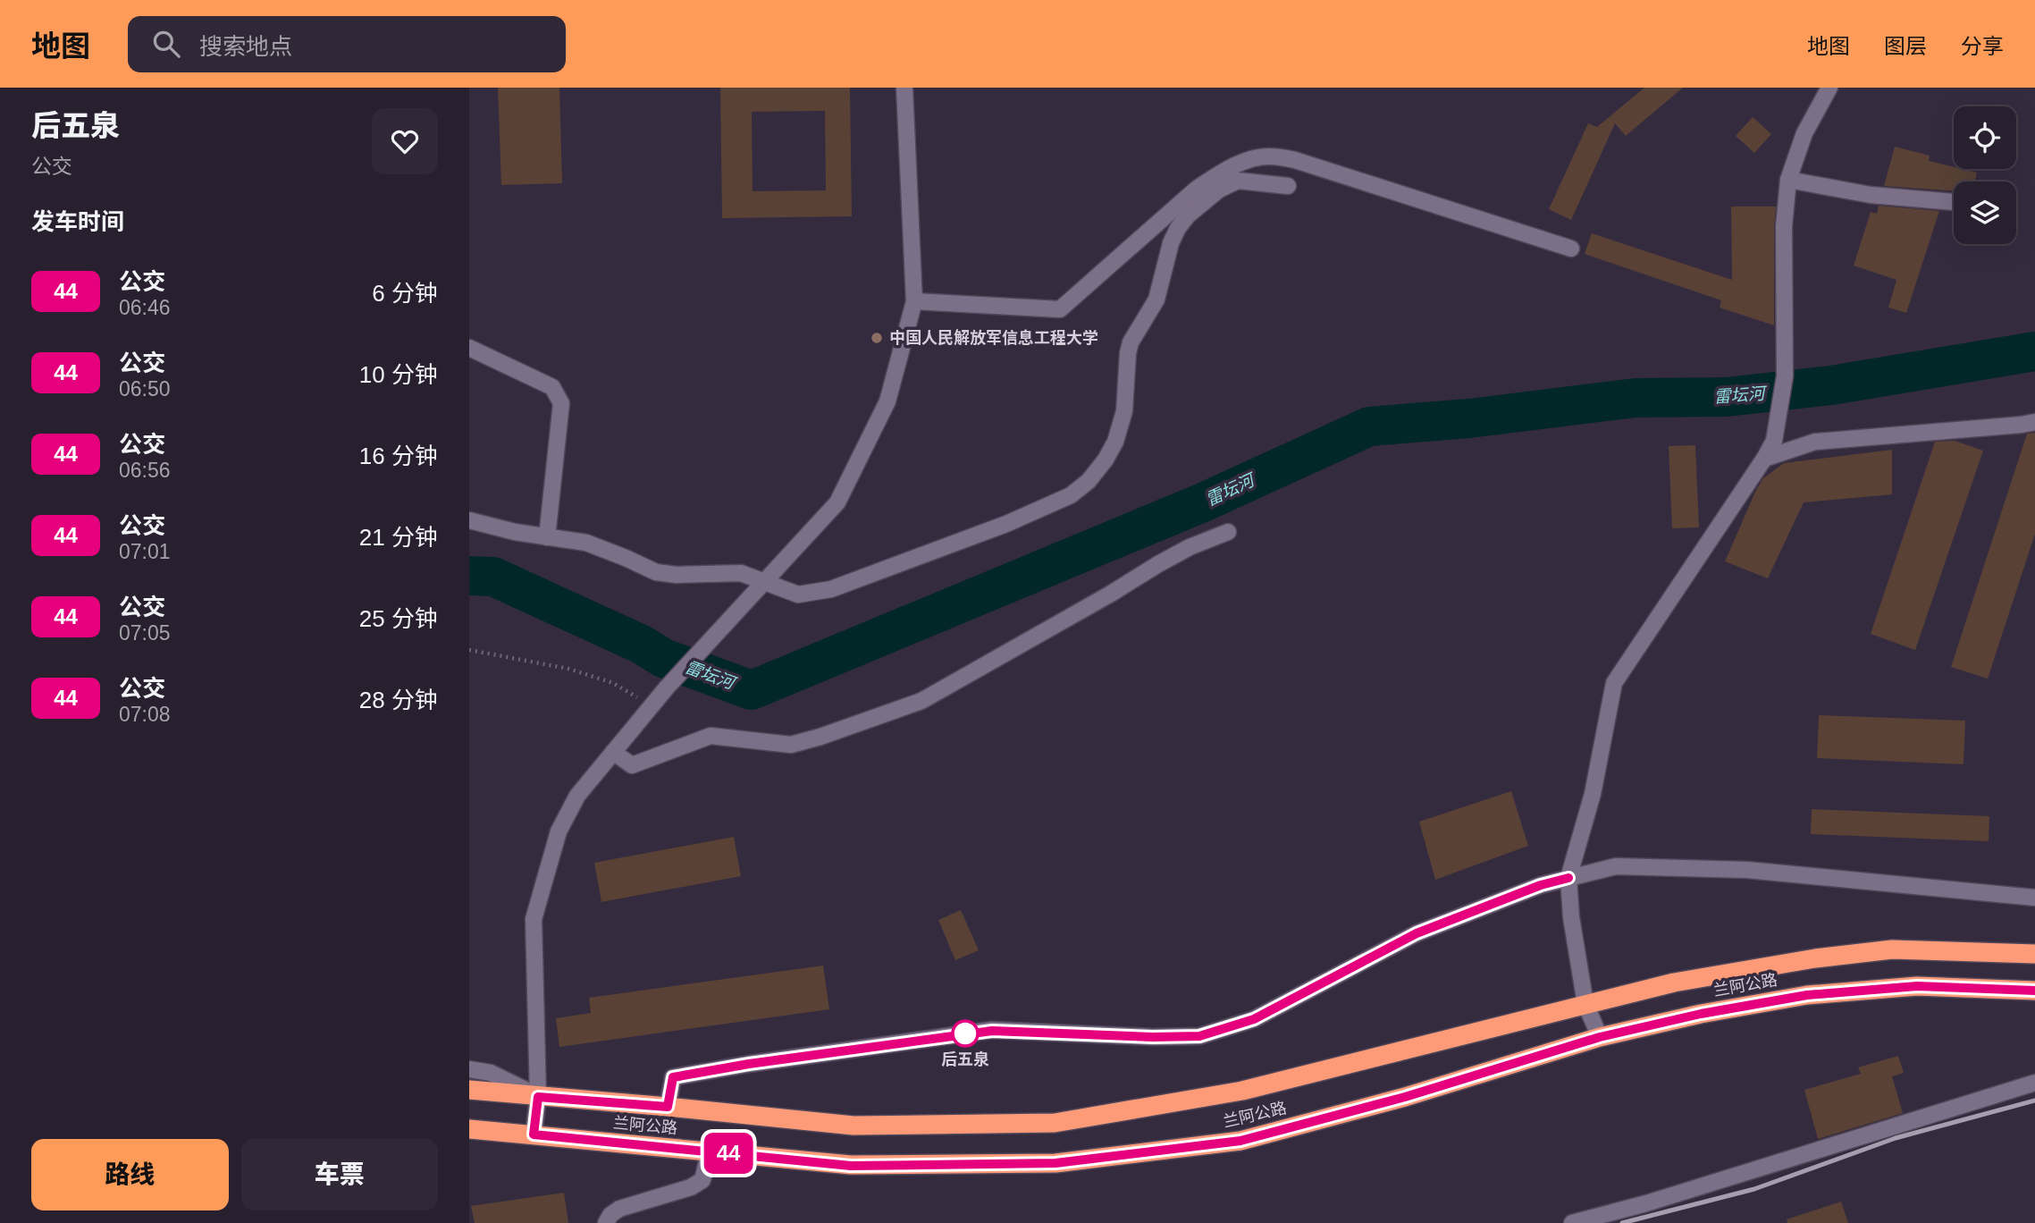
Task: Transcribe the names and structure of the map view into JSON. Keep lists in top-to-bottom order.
{
  "streets": {
    "highway": ["兰阿公路"]
  },
  "water": ["雷坛河"],
  "places": ["中国人民解放军信息工程大学", "后五泉"],
  "lines": ["bus line 44"],
  "page": {
    "header": "地图",
    "search": "搜索地点",
    "nav": ["地图", "图层", "分享"],
    "heading": [
      ["后五泉", "公交"],
      "发车时间"
    ],
    "on_map": "44",
    "list": [
      {
        "mark": "44",
        "name": "公交",
        "note": "06:46",
        "value": "6 分钟"
      },
      {
        "mark": "44",
        "name": "公交",
        "note": "06:50",
        "value": "10 分钟"
      },
      {
        "mark": "44",
        "name": "公交",
        "note": "06:56",
        "value": "16 分钟"
      },
      {
        "mark": "44",
        "name": "公交",
        "note": "07:01",
        "value": "21 分钟"
      },
      {
        "mark": "44",
        "name": "公交",
        "note": "07:05",
        "value": "25 分钟"
      },
      {
        "mark": "44",
        "name": "公交",
        "note": "07:08",
        "value": "28 分钟"
      }
    ],
    "buttons": ["路线", "车票"]
  }
}
